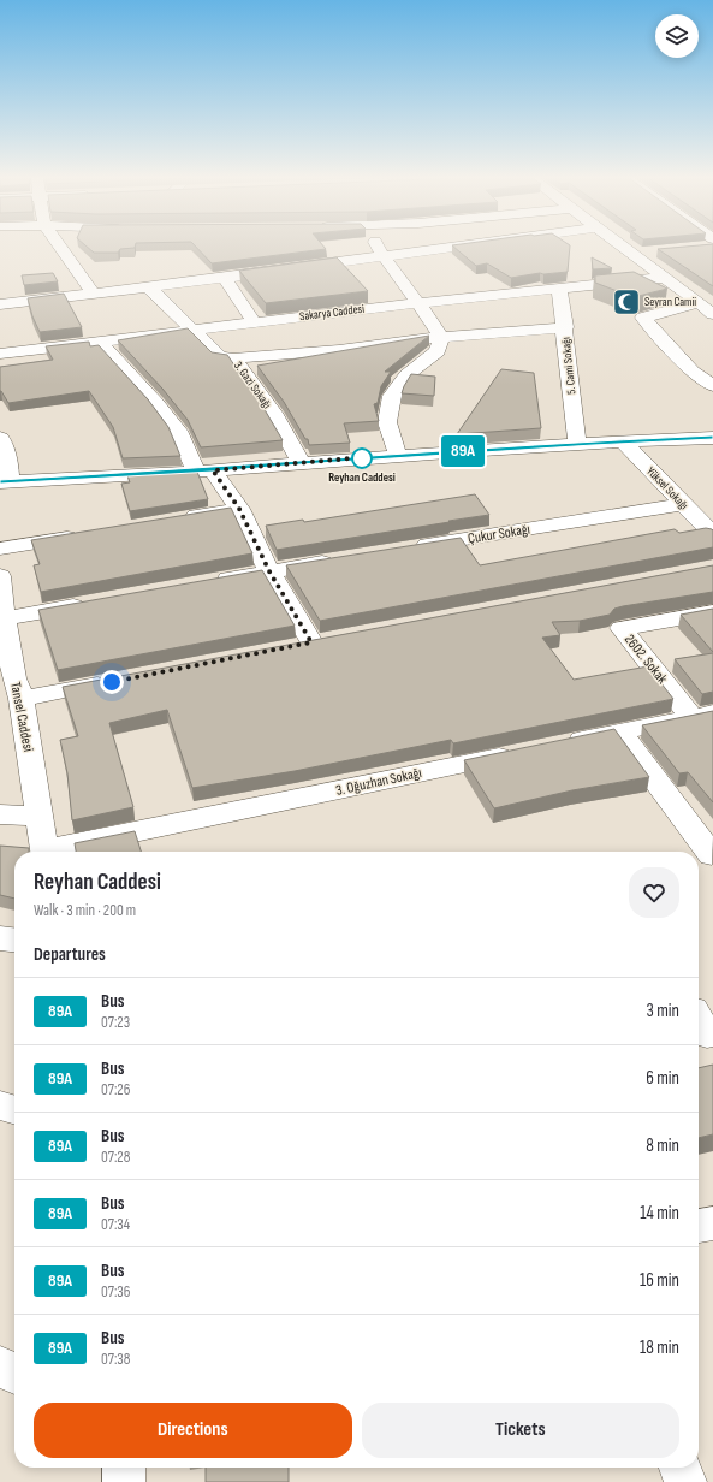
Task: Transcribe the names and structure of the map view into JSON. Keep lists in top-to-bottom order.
{
  "streets": {
    "street": [
      "Sakarya Caddesi",
      "5. Cami Sokağı",
      "3. Gazi Sokağı",
      "Yüksel Sokağı",
      "Çukur Sokağı",
      "2602. Sokak",
      "Tansel Caddesi",
      "3. Oğuzhan Sokağı"
    ]
  },
  "crossings": [
    ["Sakarya Caddesi", "5. Cami Sokağı"],
    ["Sakarya Caddesi", "3. Gazi Sokağı"],
    ["Yüksel Sokağı", "Çukur Sokağı"]
  ],
  "places": {
    "mosque": ["Seyran Camii"],
    "other": ["Reyhan Caddesi"]
  },
  "lines": ["bus line 89A"],
  "page": {
    "on_map": "89A",
    "heading": [
      ["Reyhan Caddesi", "Walk · 3 min · 200 m"],
      "Departures"
    ],
    "list": [
      {
        "mark": "89A",
        "name": "Bus",
        "note": "07:23",
        "value": "3 min"
      },
      {
        "mark": "89A",
        "name": "Bus",
        "note": "07:26",
        "value": "6 min"
      },
      {
        "mark": "89A",
        "name": "Bus",
        "note": "07:28",
        "value": "8 min"
      },
      {
        "mark": "89A",
        "name": "Bus",
        "note": "07:34",
        "value": "14 min"
      },
      {
        "mark": "89A",
        "name": "Bus",
        "note": "07:36",
        "value": "16 min"
      },
      {
        "mark": "89A",
        "name": "Bus",
        "note": "07:38",
        "value": "18 min"
      }
    ],
    "buttons": ["Directions", "Tickets"]
  }
}
